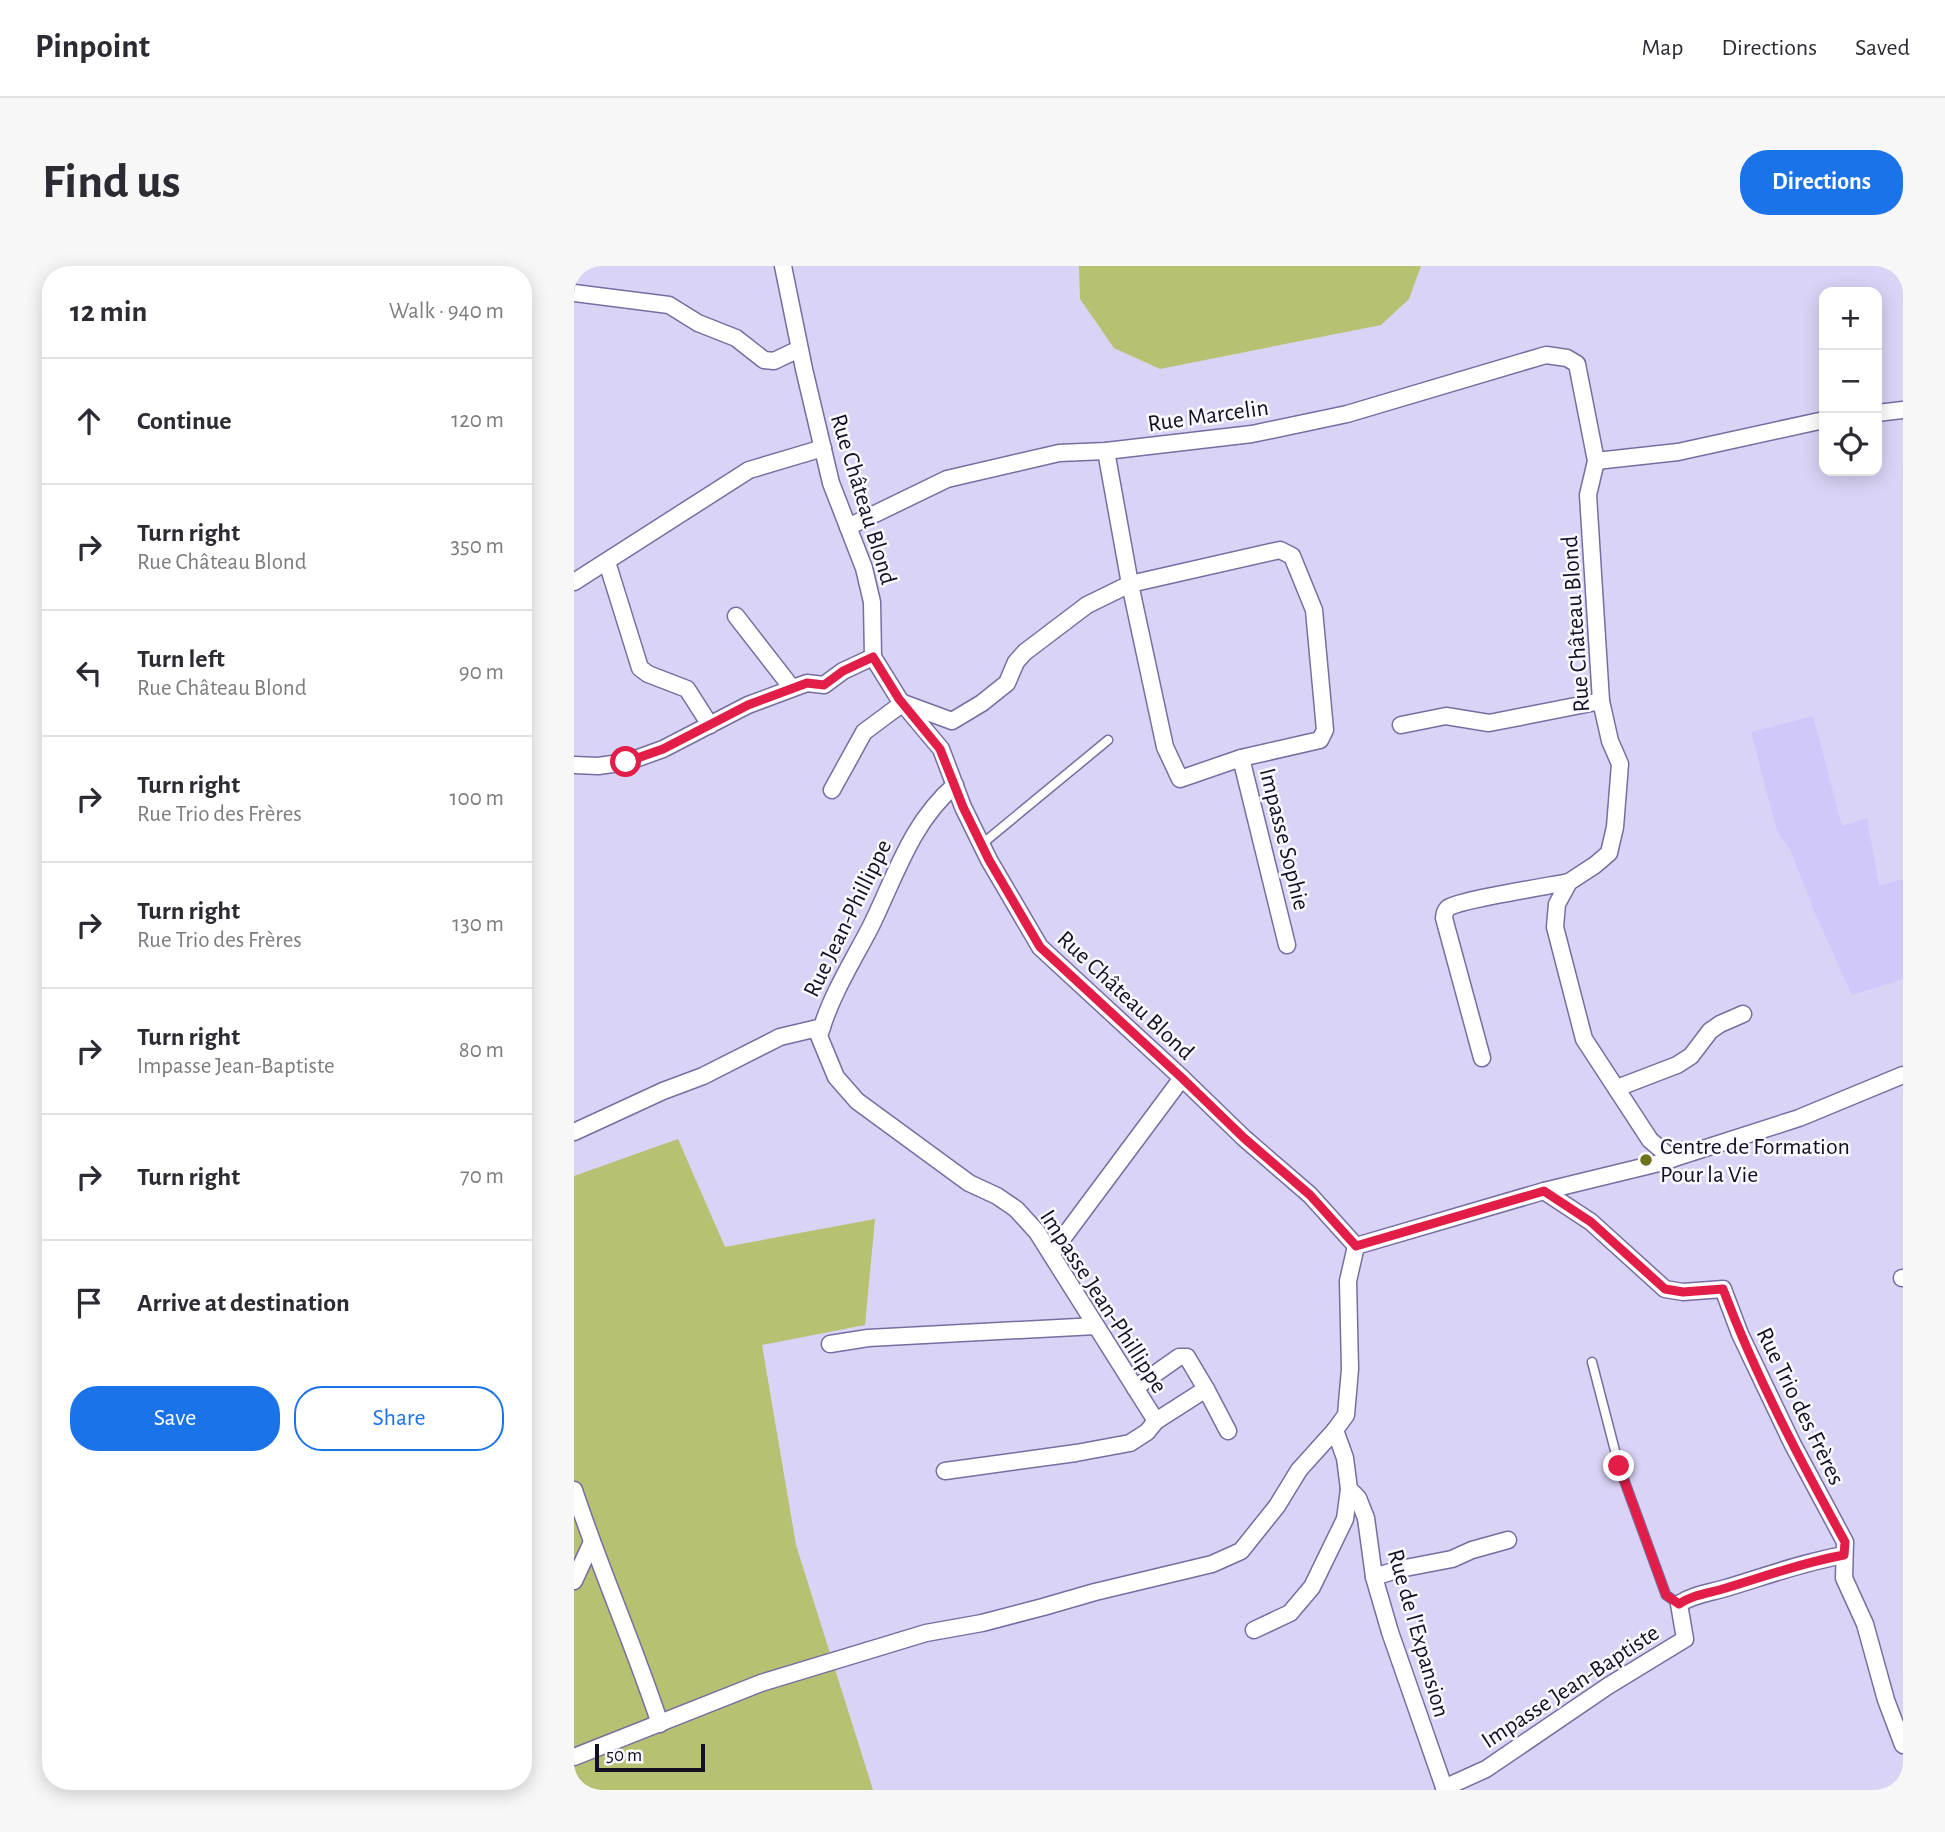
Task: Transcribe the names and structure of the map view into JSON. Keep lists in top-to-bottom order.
{
  "streets": {
    "street": [
      "Rue Marcelin",
      "Rue Château Blond",
      "Impasse Sophie",
      "Rue Jean-Phillippe",
      "Impasse Jean-Phillippe",
      "Rue Trio des Frères",
      "Rue de l'Expansion",
      "Impasse Jean-Baptiste"
    ]
  },
  "crossings": [
    ["Rue Marcelin", "Rue Château Blond"],
    ["Rue Marcelin", "Impasse Sophie"],
    ["Rue Château Blond", "Rue Jean-Phillippe"],
    ["Rue Jean-Phillippe", "Impasse Jean-Phillippe"],
    ["Rue Trio des Frères", "Impasse Jean-Baptiste"],
    ["Rue de l'Expansion", "Impasse Jean-Baptiste"]
  ],
  "places": ["Centre de Formation Pour la Vie"],
  "scale_bar": "50 m",
  "page": {
    "header": "Pinpoint",
    "nav": ["Map", "Directions", "Saved"],
    "buttons": [
      "Directions",
      ["Save", "Share"]
    ],
    "title": "Find us",
    "heading": ["12 min", "Walk · 940 m"],
    "map_buttons": ["+", "−"],
    "list": [
      ["Continue", "120 m"],
      ["Turn right", "Rue Château Blond", "350 m"],
      ["Turn left", "Rue Château Blond", "90 m"],
      ["Turn right", "Rue Trio des Frères", "100 m"],
      ["Turn right", "Rue Trio des Frères", "130 m"],
      ["Turn right", "Impasse Jean-Baptiste", "80 m"],
      ["Turn right", "70 m"],
      "Arrive at destination"
    ],
    "scale": "50 m"
  }
}
